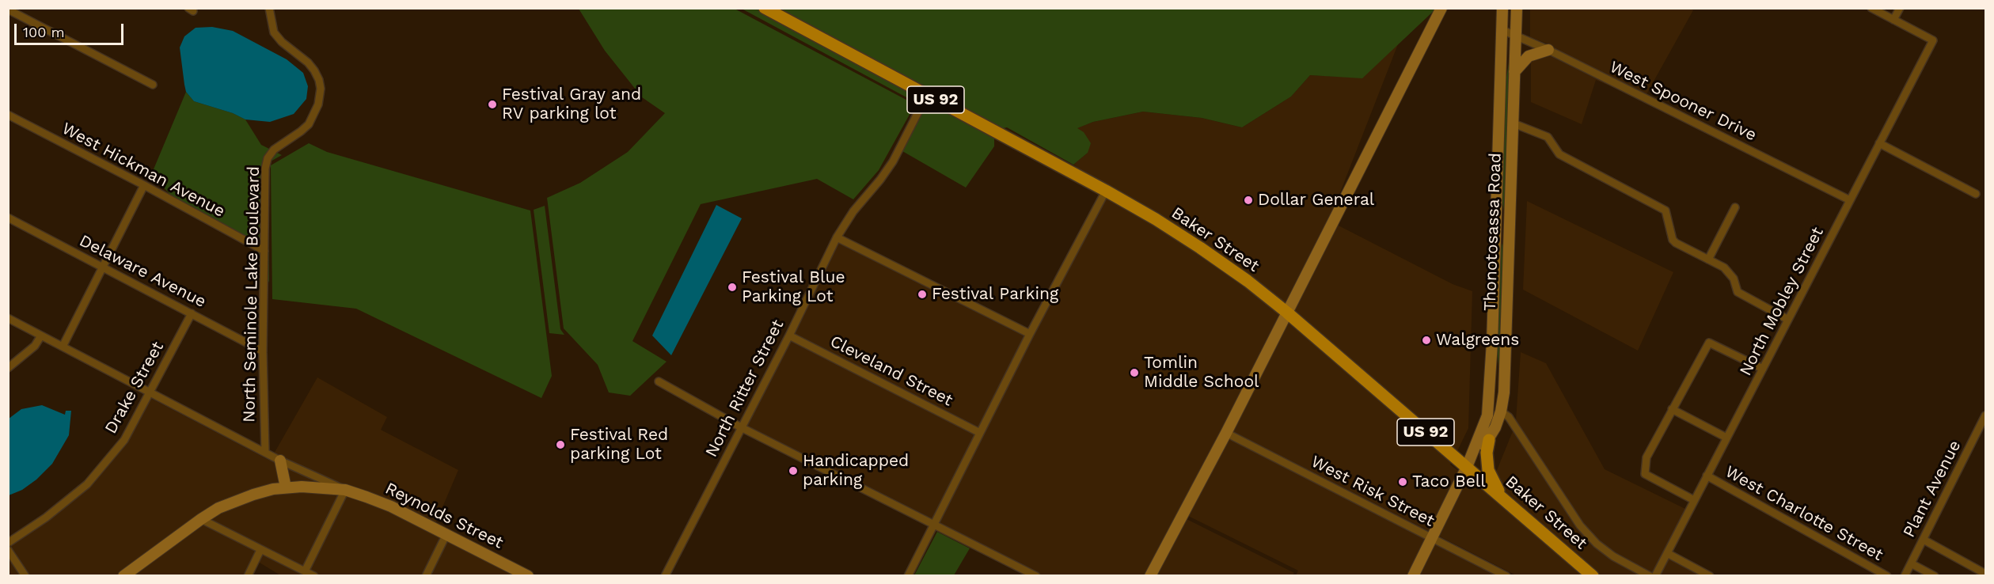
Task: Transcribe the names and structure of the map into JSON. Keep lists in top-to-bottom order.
{
  "streets": {
    "main road": [
      "US 92",
      "Thonotosassa Road",
      "Baker Street",
      "Reynolds Street"
    ],
    "street": [
      "West Spooner Drive",
      "West Hickman Avenue",
      "Delaware Avenue",
      "North Seminole Lake Boulevard",
      "North Mobley Street",
      "Cleveland Street",
      "Drake Street",
      "North Ritter Street",
      "Plant Avenue",
      "West Risk Street",
      "West Charlotte Street"
    ]
  },
  "crossings": [
    ["West Spooner Drive", "Thonotosassa Road"],
    ["West Spooner Drive", "North Mobley Street"],
    ["West Hickman Avenue", "North Seminole Lake Boulevard"],
    ["Thonotosassa Road", "Baker Street"],
    ["Baker Street", "North Ritter Street"],
    ["Delaware Avenue", "North Seminole Lake Boulevard"],
    ["Delaware Avenue", "Drake Street"],
    ["North Seminole Lake Boulevard", "Reynolds Street"],
    ["North Mobley Street", "West Charlotte Street"],
    ["Cleveland Street", "North Ritter Street"],
    ["Drake Street", "Reynolds Street"]
  ],
  "places": [
    "Festival Gray and RV parking lot",
    "Dollar General",
    "Festival Blue Parking Lot",
    "Festival Parking",
    "Walgreens",
    "Tomlin Middle School",
    "Festival Red parking Lot",
    "Handicapped parking",
    "Taco Bell"
  ],
  "scale_bar": "100 m"
}
